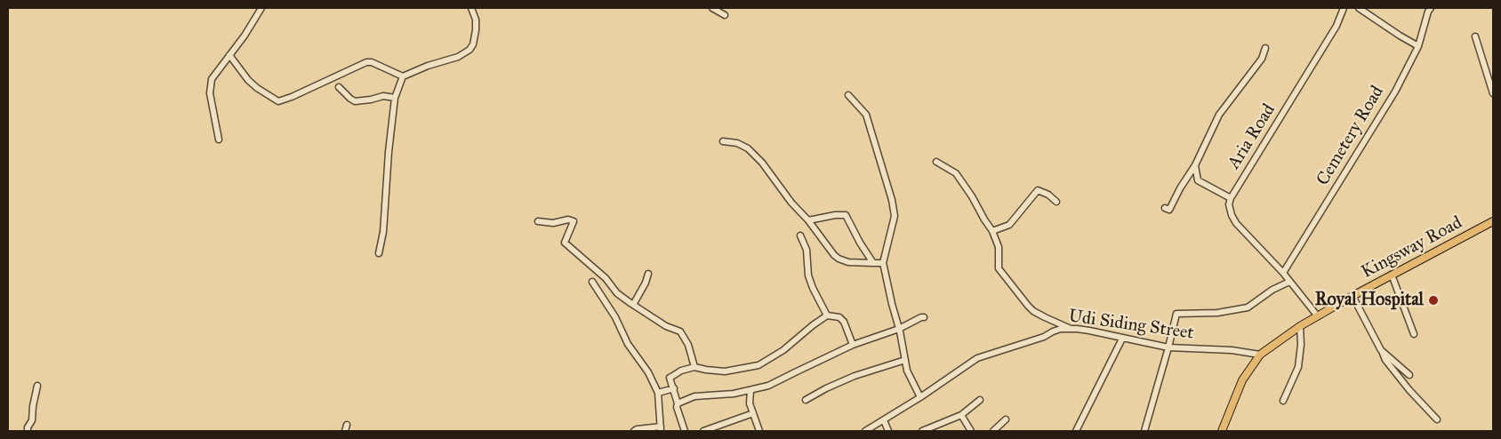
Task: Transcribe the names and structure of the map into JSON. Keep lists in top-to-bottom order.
{
  "streets": {
    "main road": ["Kingsway Road"],
    "street": ["Cemetery Road", "Aria Road", "Udi Siding Street"]
  },
  "crossings": [
    ["Kingsway Road", "Udi Siding Street"]
  ],
  "places": ["Royal Hospital"]
}
